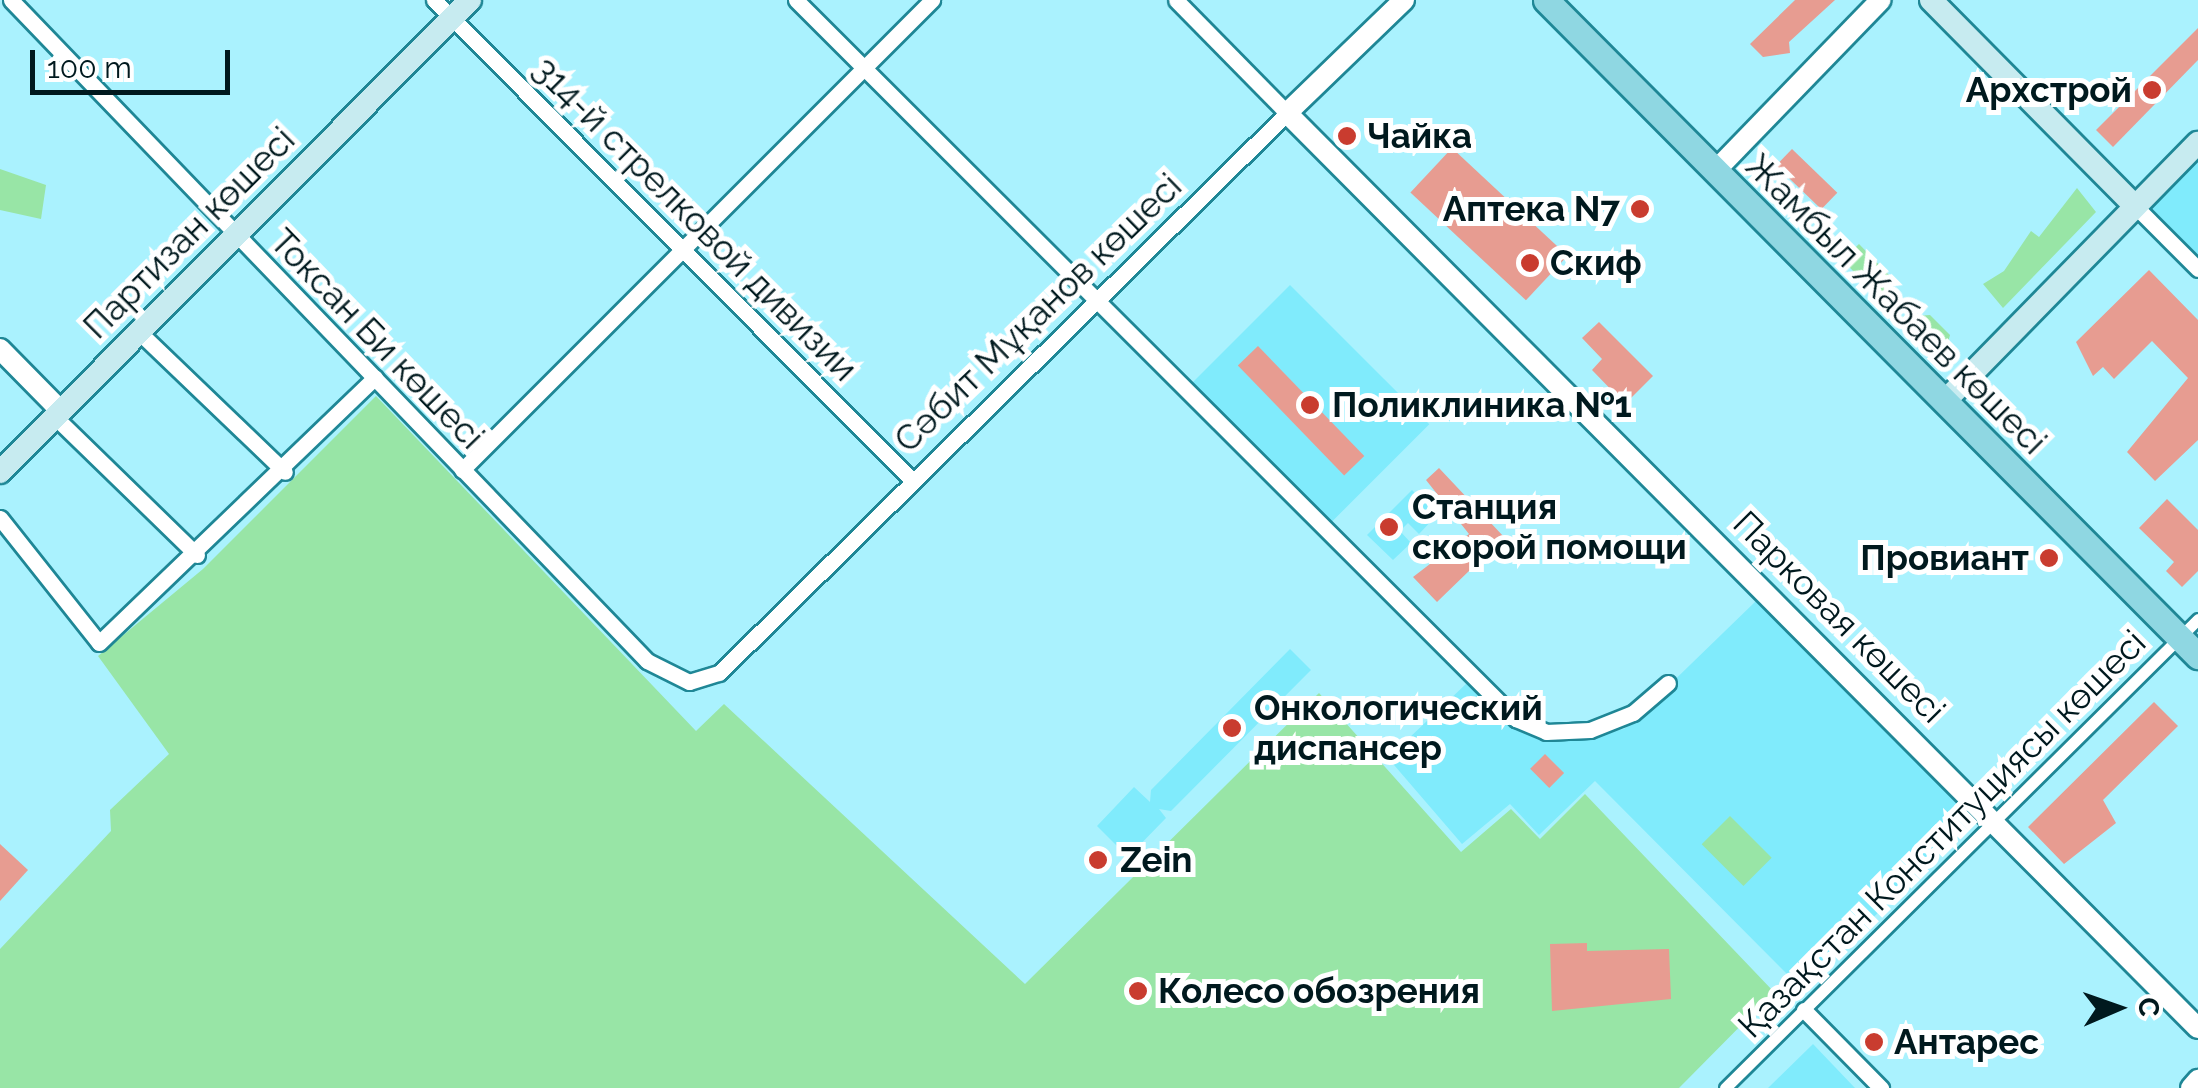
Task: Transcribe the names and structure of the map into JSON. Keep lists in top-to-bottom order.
{
  "streets": {
    "main road": ["Партизан көшесі", "Жамбыл Жабаев көшесі"],
    "street": [
      "314-й стрелковой дивизии",
      "Сәбит Мұқанов көшесі",
      "Токсан Би көшесі",
      "Парковая көшесі",
      "Қазақстан Конституциясы көшесі"
    ]
  },
  "crossings": [
    ["314-й стрелковой дивизии", "Партизан көшесі"],
    ["314-й стрелковой дивизии", "Сәбит Мұқанов көшесі"],
    ["Партизан көшесі", "Токсан Би көшесі"],
    ["Жамбыл Жабаев көшесі", "Қазақстан Конституциясы көшесі"],
    ["Сәбит Мұқанов көшесі", "Токсан Би көшесі"],
    ["Сәбит Мұқанов көшесі", "Парковая көшесі"],
    ["Парковая көшесі", "Қазақстан Конституциясы көшесі"]
  ],
  "places": [
    "Архстрой",
    "Чайка",
    "Аптека N7",
    "Скиф",
    "Поликлиника №1",
    "Станция скорой помощи",
    "Провиант",
    "Онкологический диспансер",
    "Zein",
    "Колесо обозрения",
    "Антарес"
  ],
  "scale_bar": "100 m",
  "north": "right"
}
